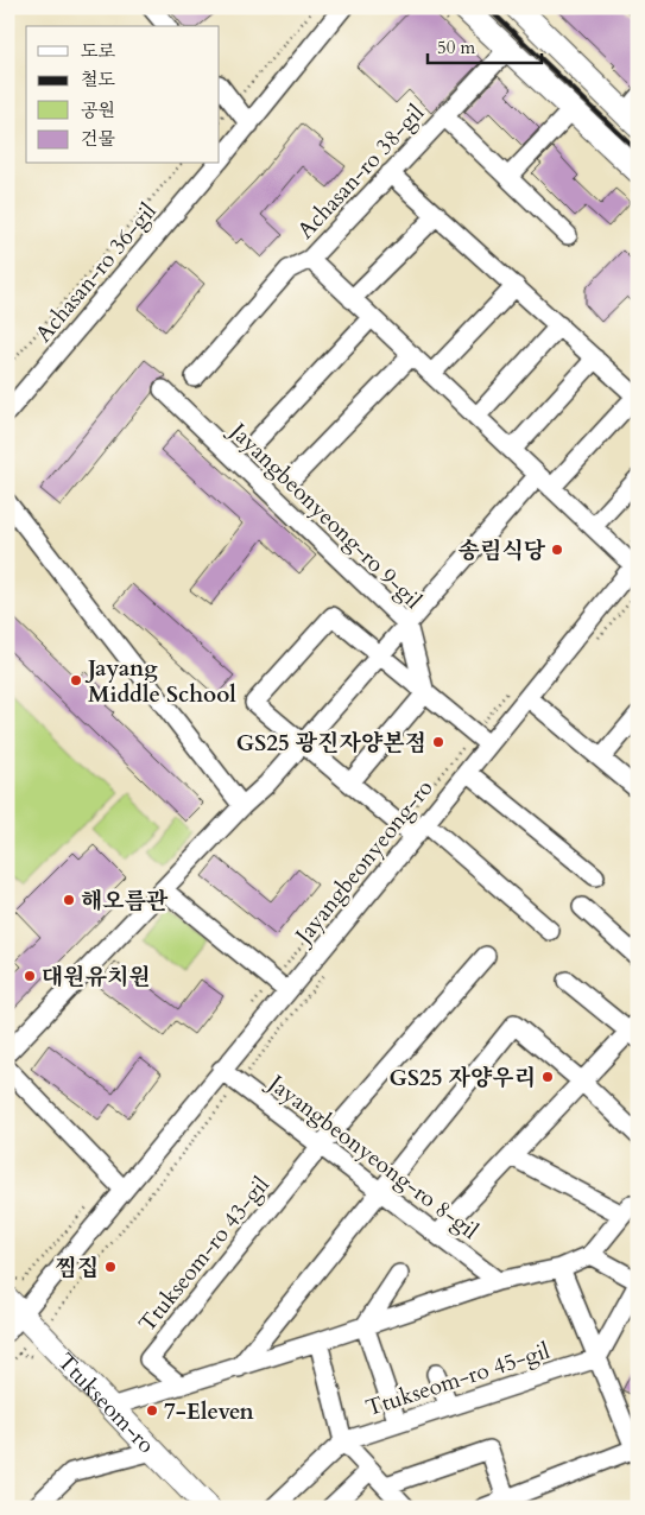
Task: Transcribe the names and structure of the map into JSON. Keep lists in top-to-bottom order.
{
  "streets": {
    "main road": ["Ttukseom-ro"],
    "street": [
      "Achasan-ro 38-gil",
      "Achasan-ro 36-gil",
      "Jayangbeonyeong-ro 9-gil",
      "Jayangbeonyeong-ro",
      "Jayangbeonyeong-ro 8-gil",
      "Ttukseom-ro 43-gil",
      "Ttukseom-ro 45-gil"
    ]
  },
  "crossings": [
    ["Jayangbeonyeong-ro", "Jayangbeonyeong-ro 8-gil"],
    ["Jayangbeonyeong-ro", "Ttukseom-ro"],
    ["Jayangbeonyeong-ro 8-gil", "Ttukseom-ro 43-gil"]
  ],
  "places": [
    "송림식당",
    "Jayang Middle School",
    "GS25 광진자양본점",
    "해오름관",
    "대원유치원",
    "GS25 자양우리",
    "찜집",
    "7-Eleven"
  ],
  "legend": [
    "도로",
    "철도",
    "공원",
    "건물"
  ],
  "scale_bar": "50 m"
}
